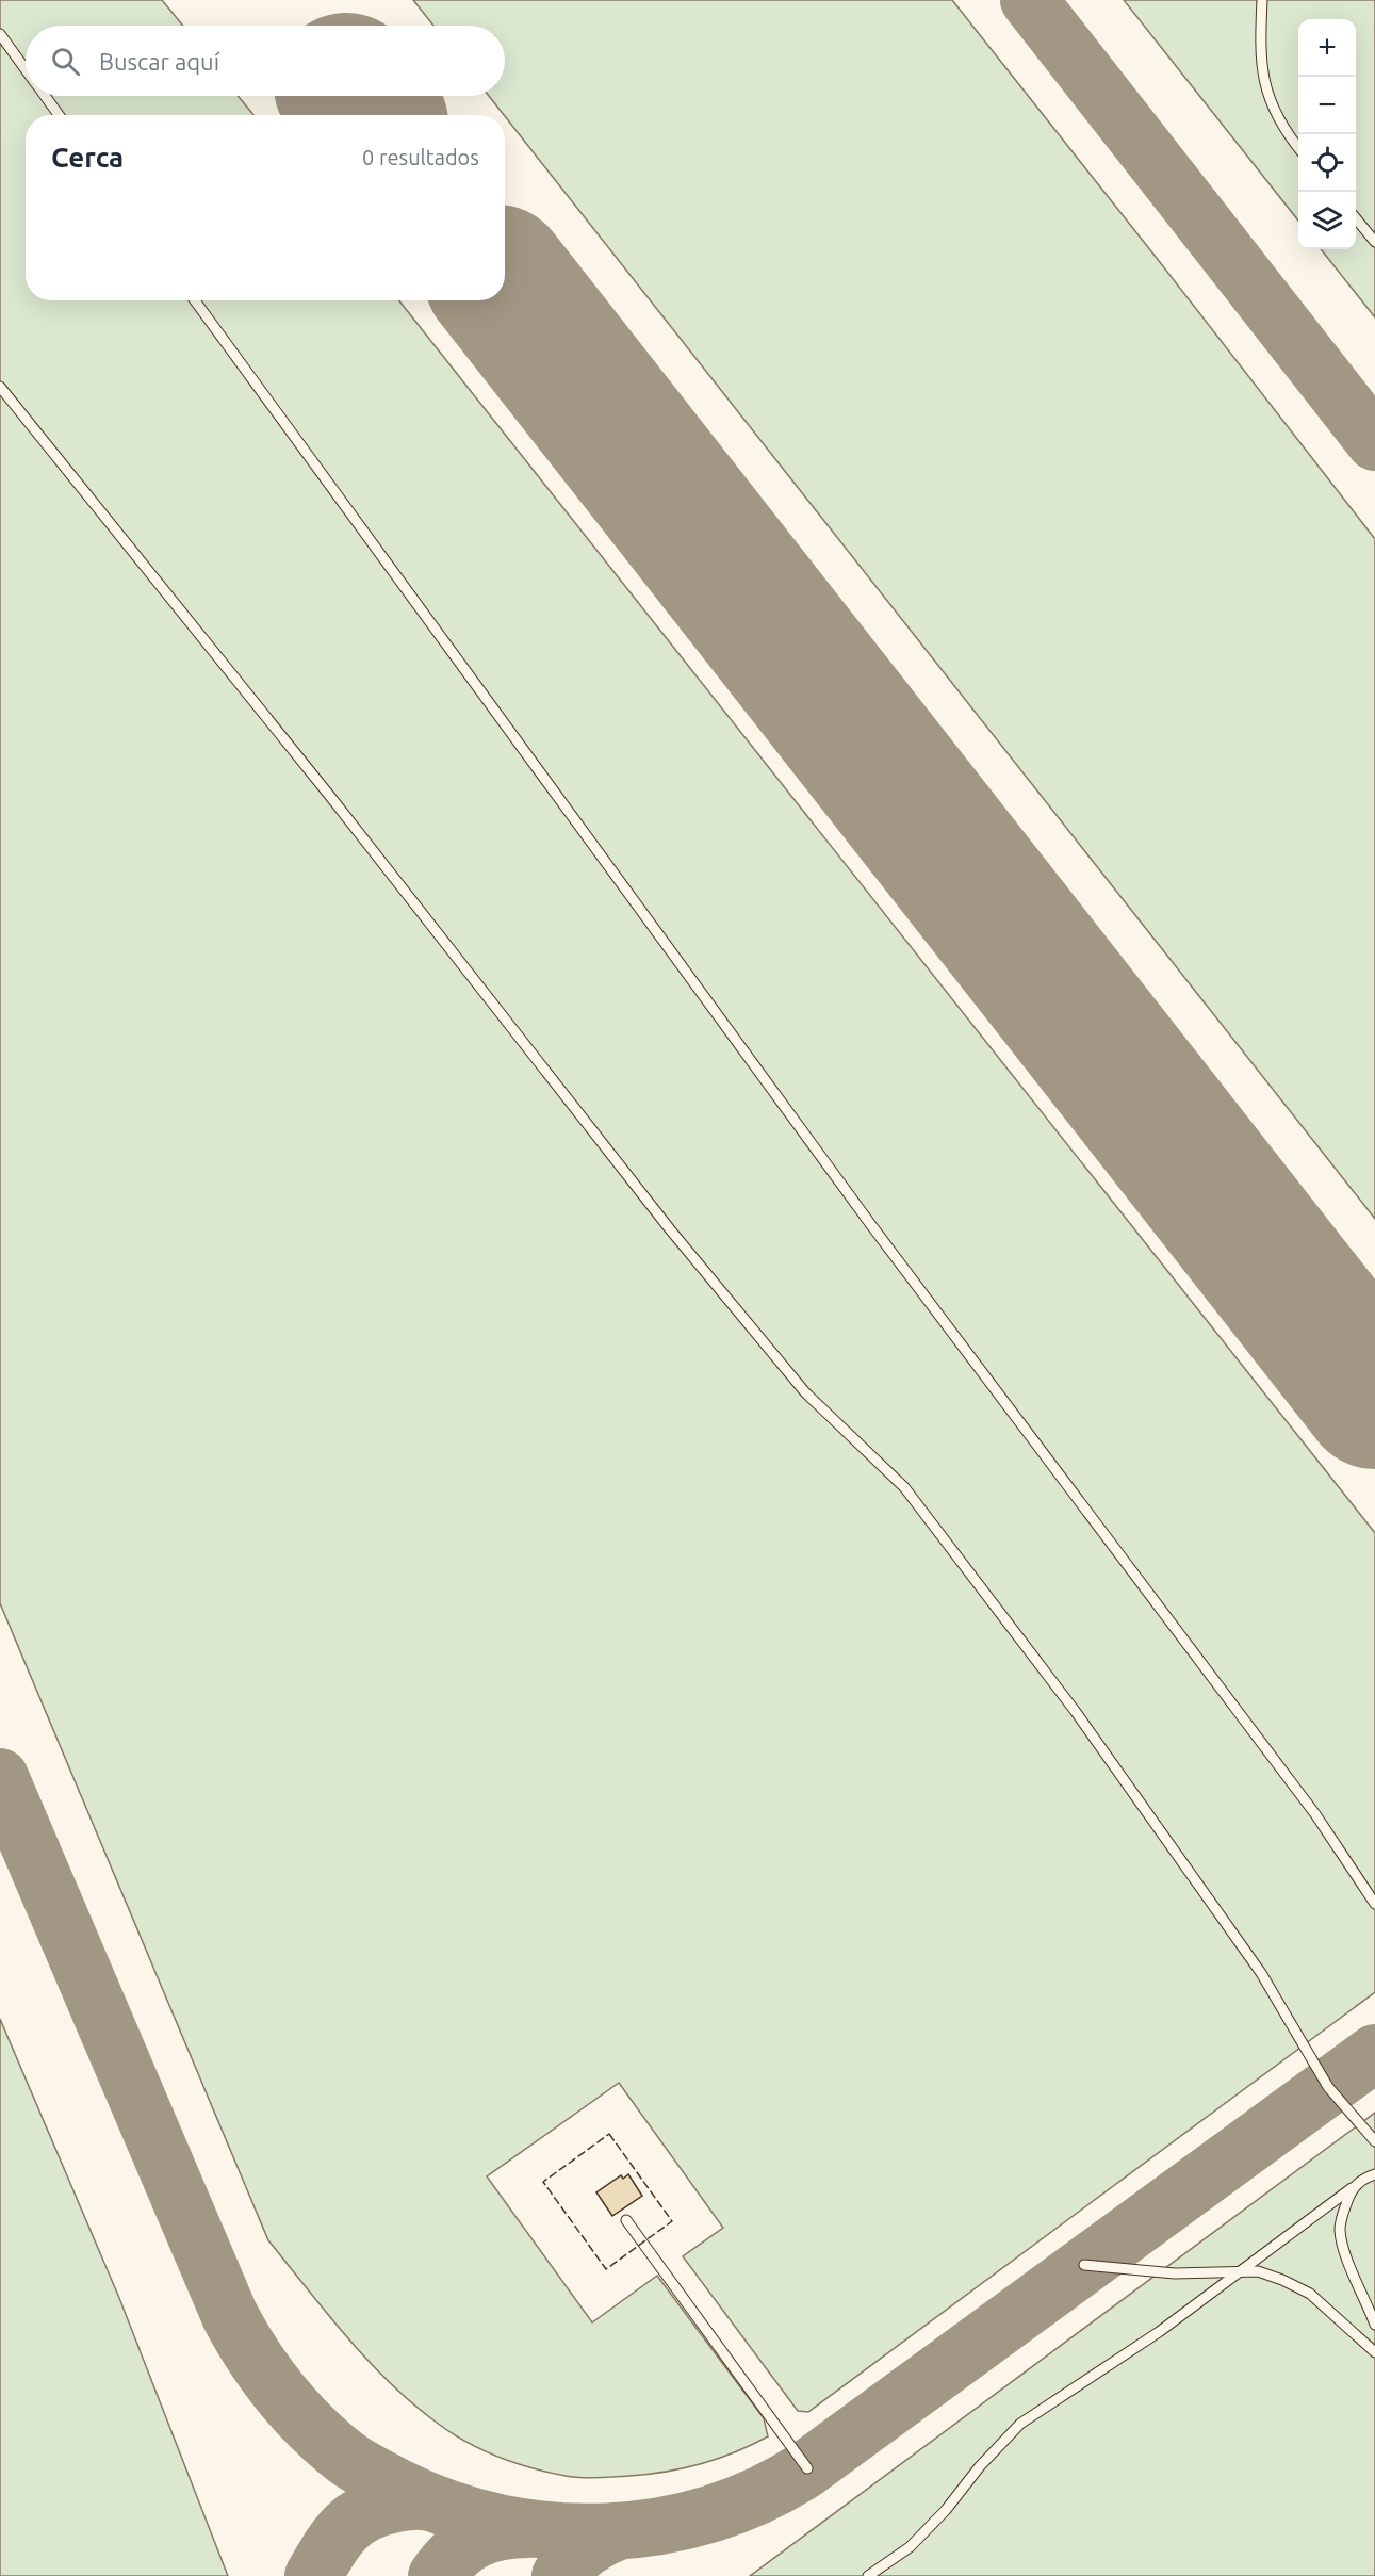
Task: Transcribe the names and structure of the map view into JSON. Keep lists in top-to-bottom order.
{
  "page": {
    "map_buttons": ["+", "−"],
    "search": "Buscar aquí",
    "heading": ["Cerca", "0 resultados"]
  }
}
